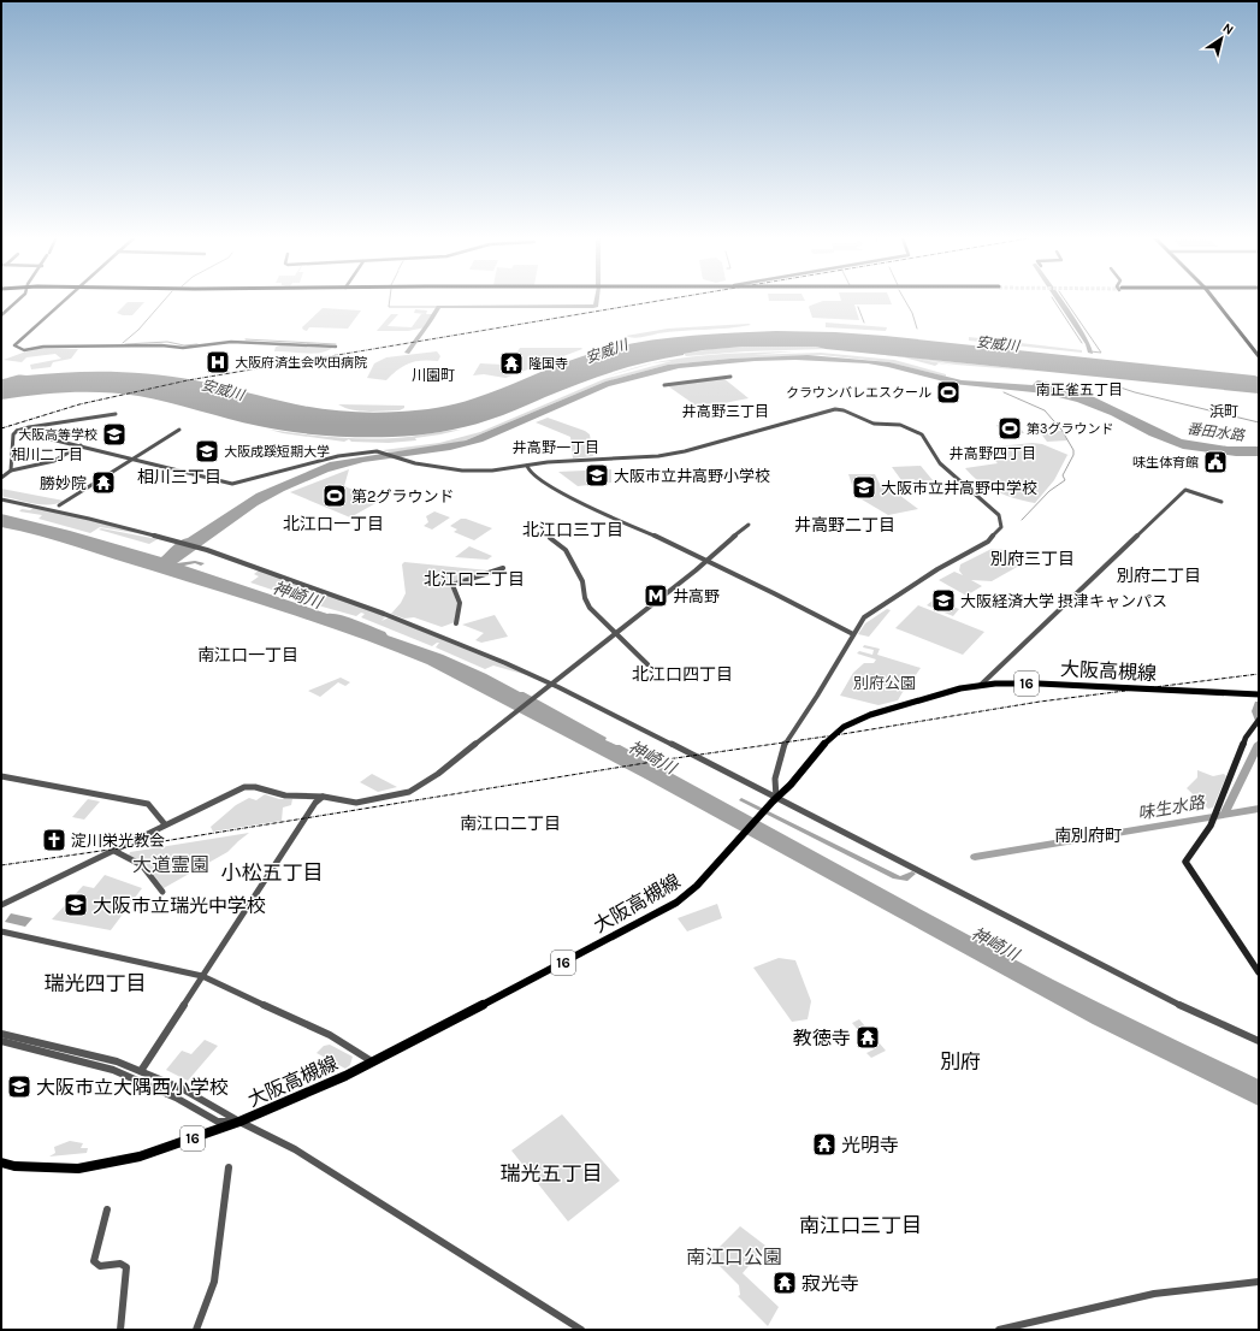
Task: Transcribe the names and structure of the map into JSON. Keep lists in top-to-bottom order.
{
  "streets": {
    "main road": ["大阪高槻線", "16"]
  },
  "districts": [
    "川園町",
    "南正雀五丁目",
    "井高野三丁目",
    "浜町",
    "井高野一丁目",
    "井高野四丁目",
    "相川二丁目",
    "相川三丁目",
    "北江口一丁目",
    "井高野二丁目",
    "北江口三丁目",
    "別府三丁目",
    "別府二丁目",
    "北江口二丁目",
    "南江口一丁目",
    "北江口四丁目",
    "南江口二丁目",
    "南別府町",
    "小松五丁目",
    "瑞光四丁目",
    "別府",
    "瑞光五丁目",
    "南江口三丁目"
  ],
  "water": [
    "安威川",
    "番田水路",
    "神崎川",
    "味生水路"
  ],
  "parks": ["別府公園", "大道霊園", "南江口公園"],
  "places": {
    "hospital": ["大阪府済生会吹田病院"],
    "temple": [
      "隆国寺",
      "勝妙院",
      "教徳寺",
      "光明寺",
      "寂光寺"
    ],
    "sports": ["クラウンバレエスクール", "第3グラウンド", "第2グラウンド"],
    "school or university": [
      "大阪高等学校",
      "大阪成蹊短期大学",
      "大阪市立井高野小学校",
      "大阪市立井高野中学校",
      "大阪経済大学 摂津キャンパス",
      "大阪市立瑞光中学校",
      "大阪市立大隅西小学校"
    ],
    "public building": ["味生体育館"],
    "metro station": ["井高野"],
    "church": ["淀川栄光教会"]
  },
  "north": "top right"
}
